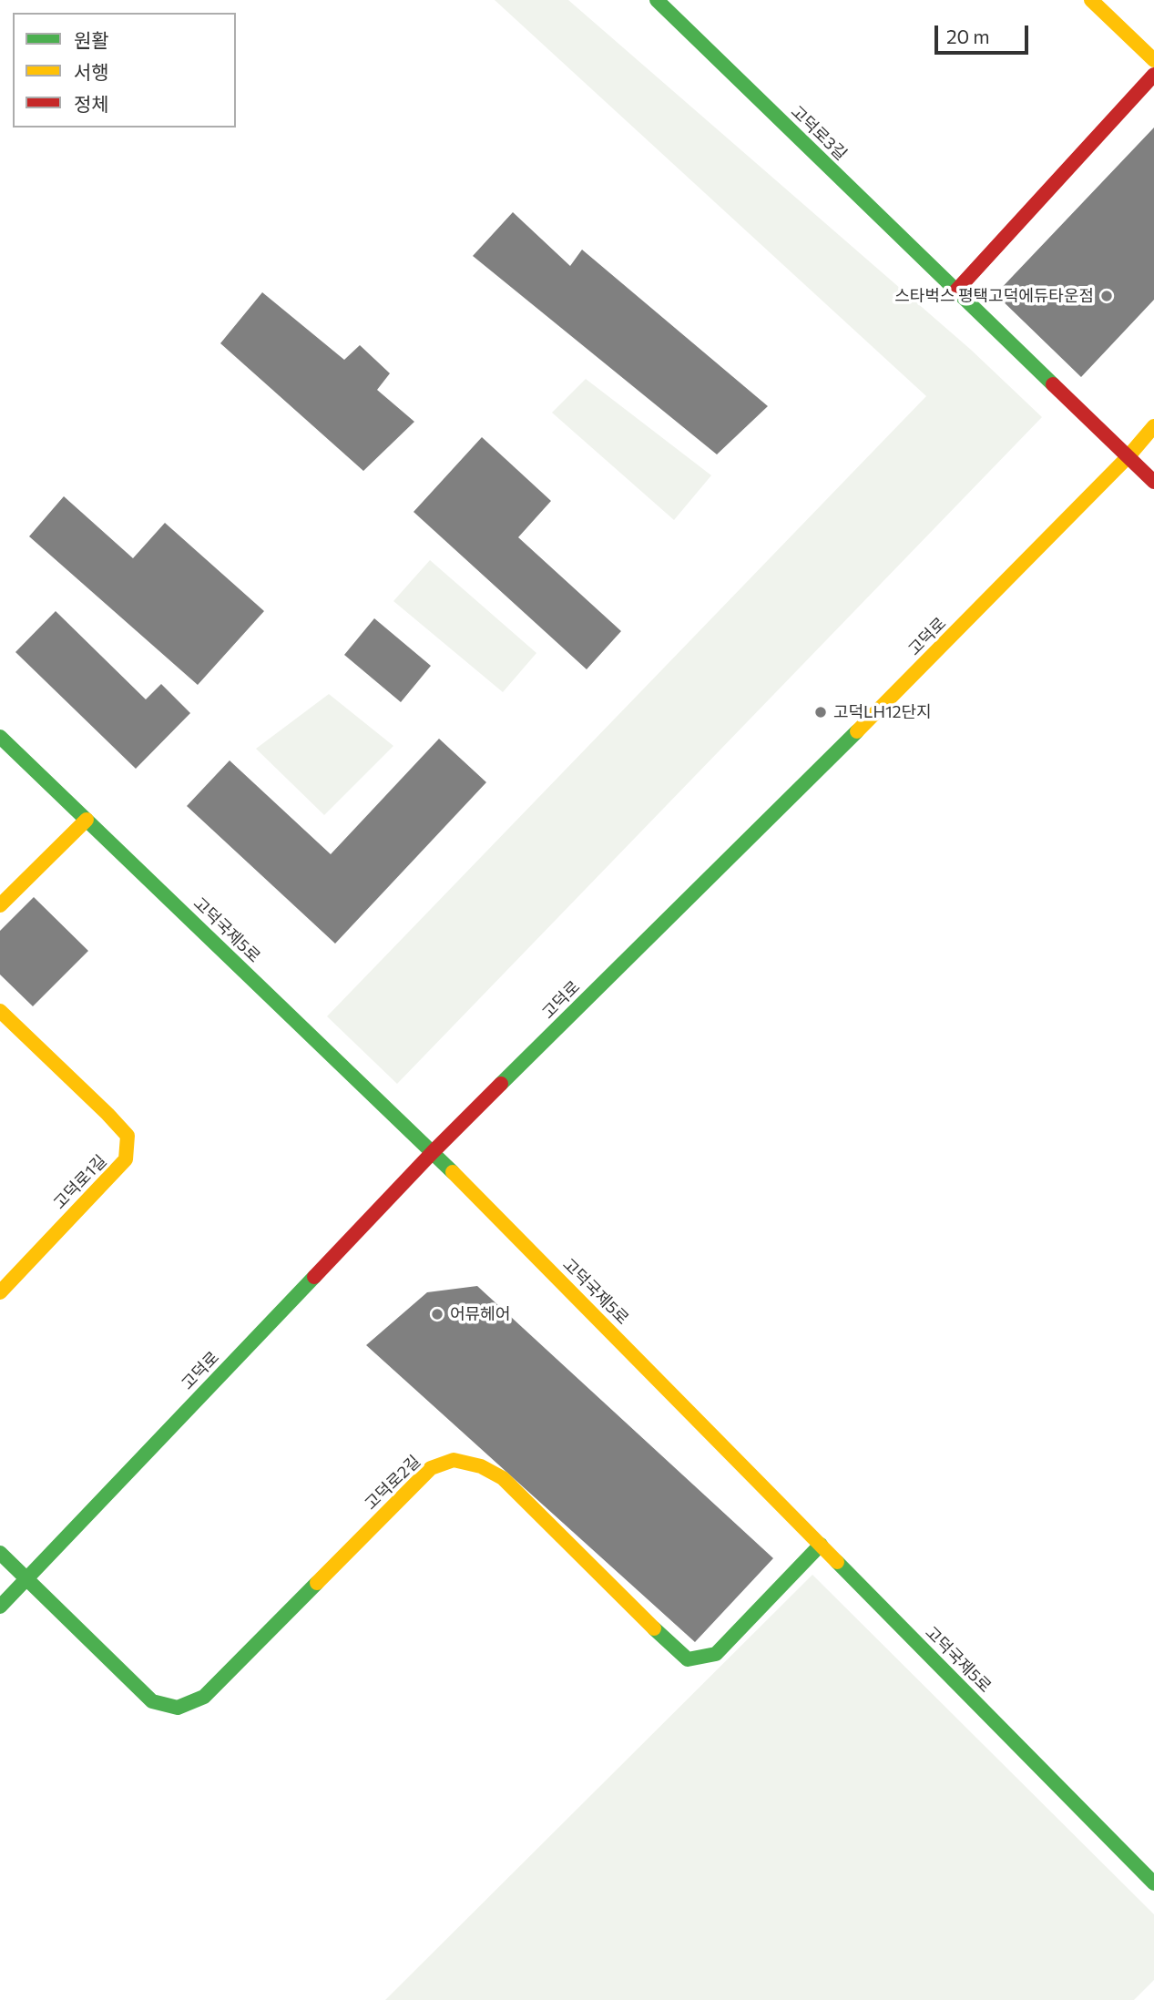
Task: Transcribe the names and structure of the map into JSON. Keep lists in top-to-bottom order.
{
  "streets": {
    "street": [
      "고덕로3길",
      "고덕로",
      "고덕국제5로",
      "고덕로1길",
      "고덕로2길"
    ]
  },
  "crossings": [
    ["고덕로3길", "고덕로"],
    ["고덕로", "고덕국제5로"],
    ["고덕로", "고덕로2길"],
    ["고덕국제5로", "고덕로2길"]
  ],
  "places": ["스타벅스 평택고덕에듀타운점", "고덕LH12단지", "어뮤헤어"],
  "legend": ["원활", "서행", "정체"],
  "scale_bar": "20 m"
}
